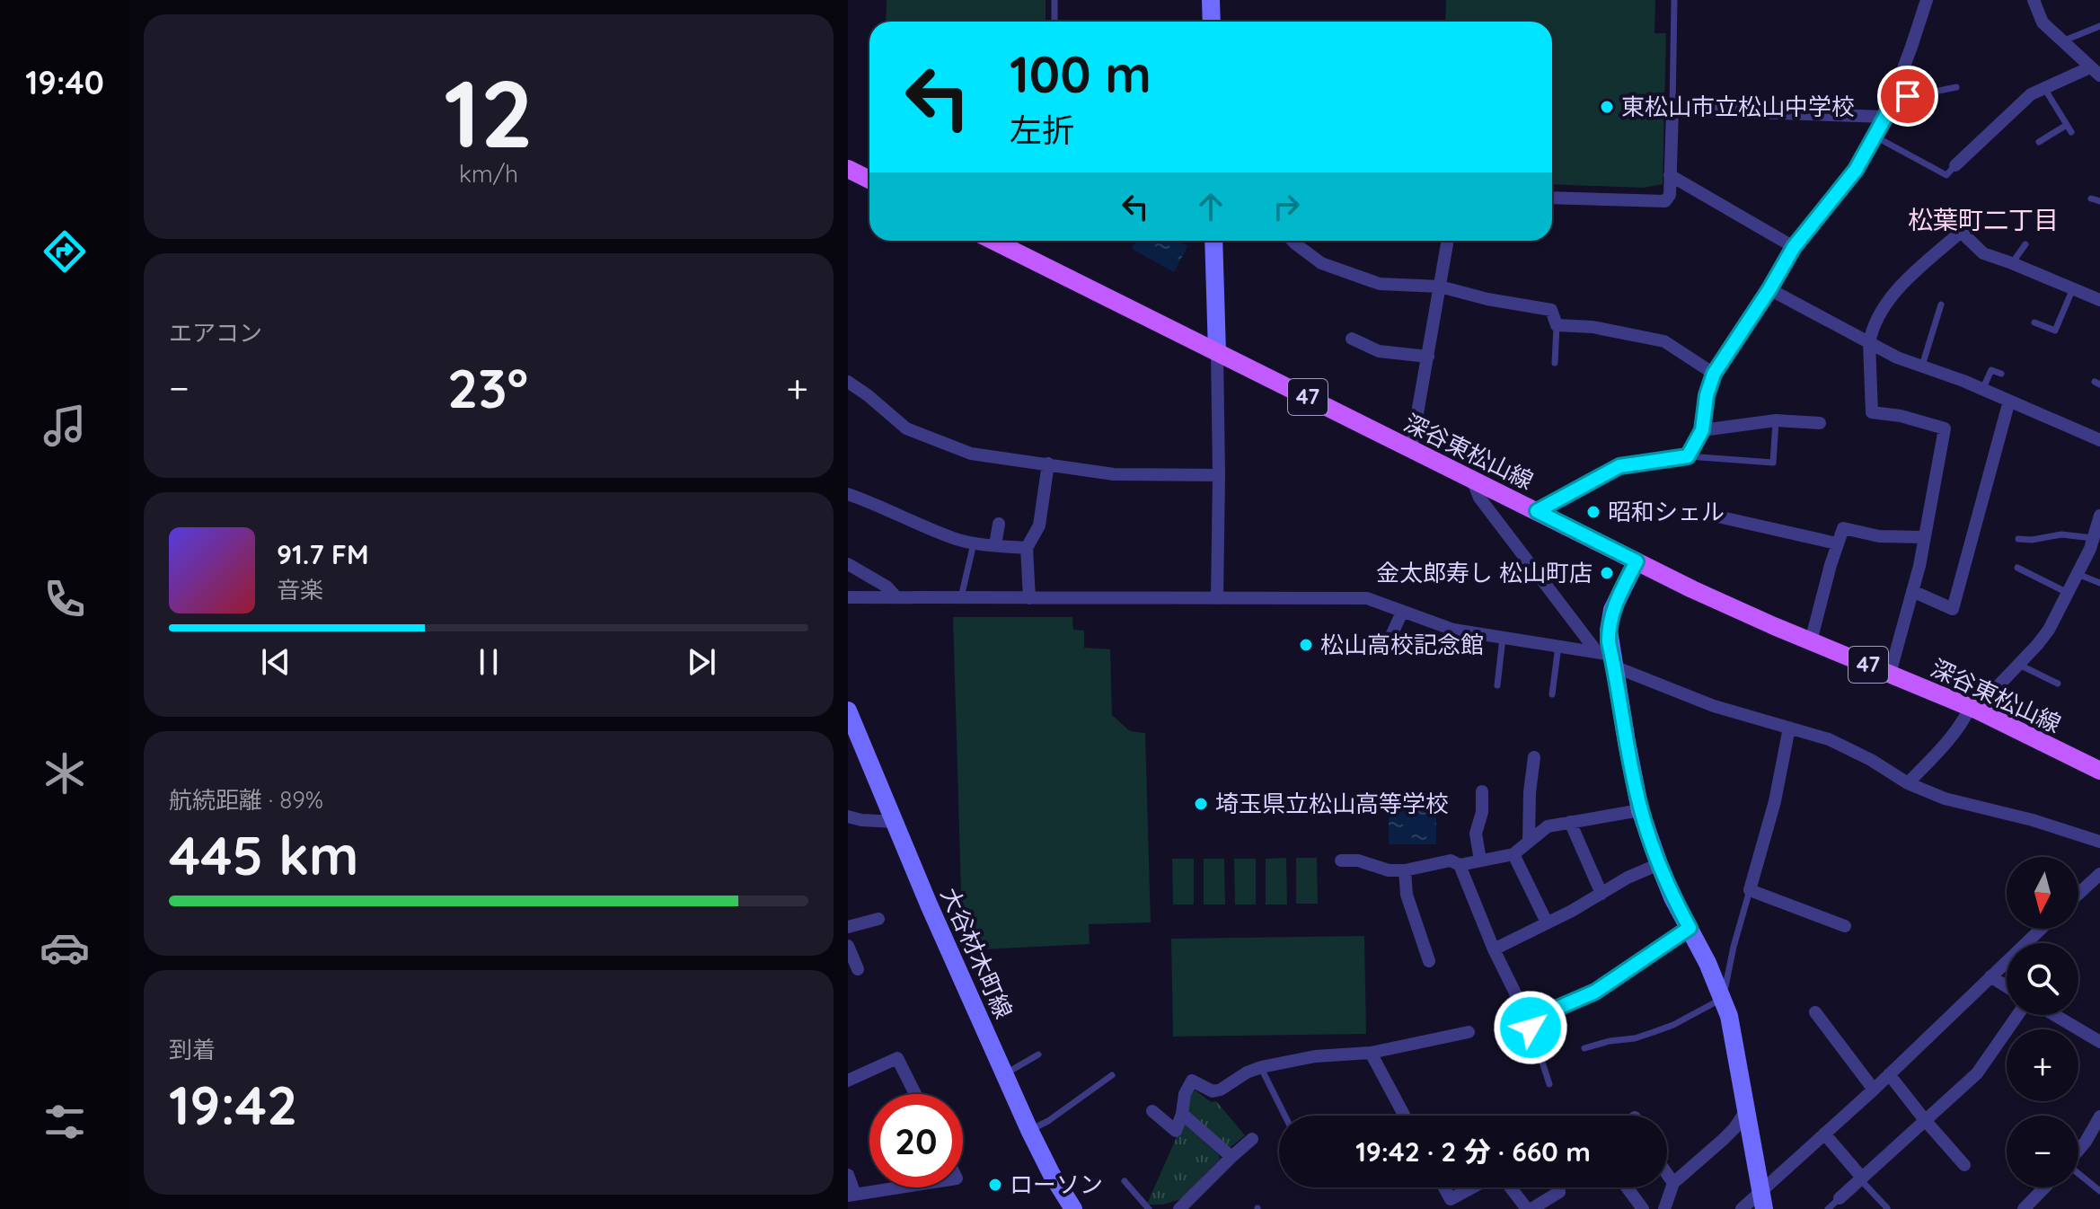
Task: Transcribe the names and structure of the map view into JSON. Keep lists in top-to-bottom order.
{
  "streets": {
    "main road": ["47", "深谷東松山線"],
    "street": ["大谷材木町線"]
  },
  "districts": ["松葉町二丁目"],
  "places": [
    "東松山市立松山中学校",
    "昭和シェル",
    "金太郎寿し 松山町店",
    "松山高校記念館",
    "埼玉県立松山高等学校",
    "ローソン"
  ],
  "north": "bottom",
  "page": {
    "tabs": "19:40",
    "tile": [
      ["12", "km/h"],
      "エアコン",
      ["航続距離 · 89%", "445 km"],
      ["到着", "19:42"]
    ],
    "turn": ["100 m", "左折"],
    "heat": ["−", "23°", "+"],
    "song": ["91.7 FM", "音楽"],
    "map_buttons": ["+", "−"],
    "limit": "20",
    "trip": "19:42 · 2 分 · 660 m"
  }
}
